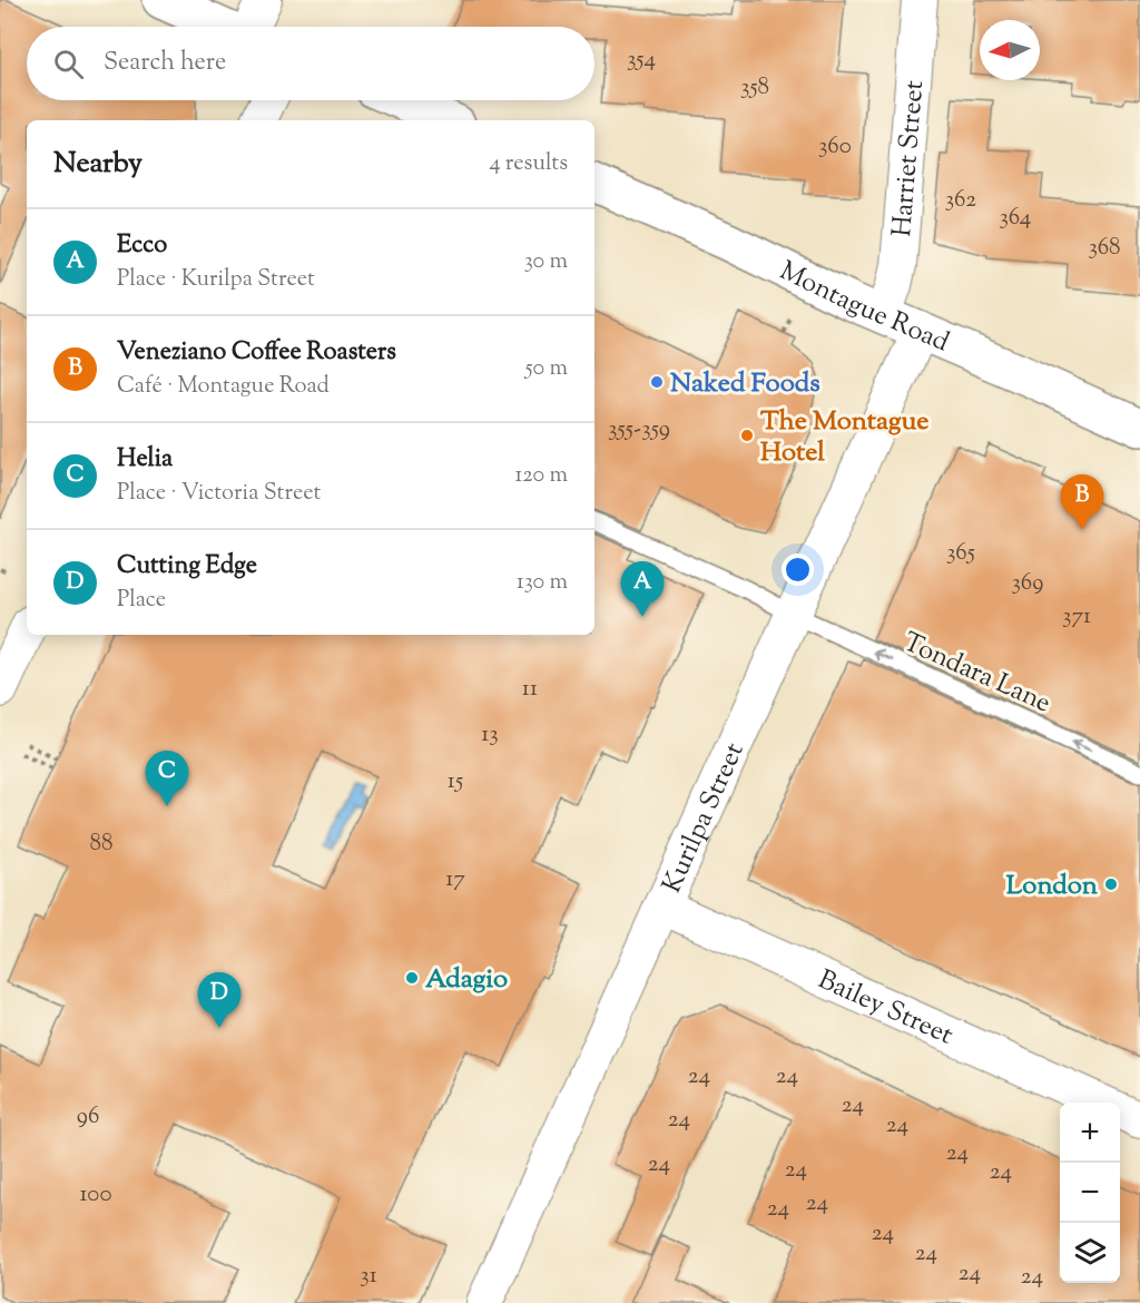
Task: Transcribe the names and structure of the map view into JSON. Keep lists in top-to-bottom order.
{
  "streets": {
    "street": [
      "Harriet Street",
      "Montague Road",
      "Kurilpa Street",
      "Bailey Street"
    ],
    "lane": ["Tondara Lane"]
  },
  "crossings": [
    ["Harriet Street", "Montague Road"],
    ["Montague Road", "Kurilpa Street"],
    ["Tondara Lane", "Kurilpa Street"],
    ["Kurilpa Street", "Bailey Street"]
  ],
  "one_way": ["Tondara Lane"],
  "places": [
    "Naked Foods",
    "The Montague Hotel",
    "London",
    "Adagio"
  ],
  "house_numbers": [
    "354",
    "358",
    "360",
    "362",
    "364",
    "368",
    "355-359",
    "365",
    "369",
    "371",
    "11",
    "13",
    "15",
    "88",
    "17",
    "24",
    "24",
    "24",
    "96",
    "24",
    "24",
    "24",
    "24",
    "24",
    "24",
    "100",
    "24",
    "24",
    "24",
    "24",
    "24",
    "31",
    "24"
  ],
  "north": "left",
  "page": {
    "search": "Search here",
    "heading": ["Nearby", "4 results"],
    "list": [
      {
        "mark": "A",
        "name": "Ecco",
        "note": "Place · Kurilpa Street",
        "value": "30 m"
      },
      {
        "mark": "B",
        "name": "Veneziano Coffee Roasters",
        "note": "Café · Montague Road",
        "value": "50 m"
      },
      {
        "mark": "C",
        "name": "Helia",
        "note": "Place · Victoria Street",
        "value": "120 m"
      },
      {
        "mark": "D",
        "name": "Cutting Edge",
        "note": "Place",
        "value": "130 m"
      }
    ],
    "pins": [
      "B",
      "A",
      "C",
      "D"
    ],
    "map_buttons": ["+", "−"]
  }
}
